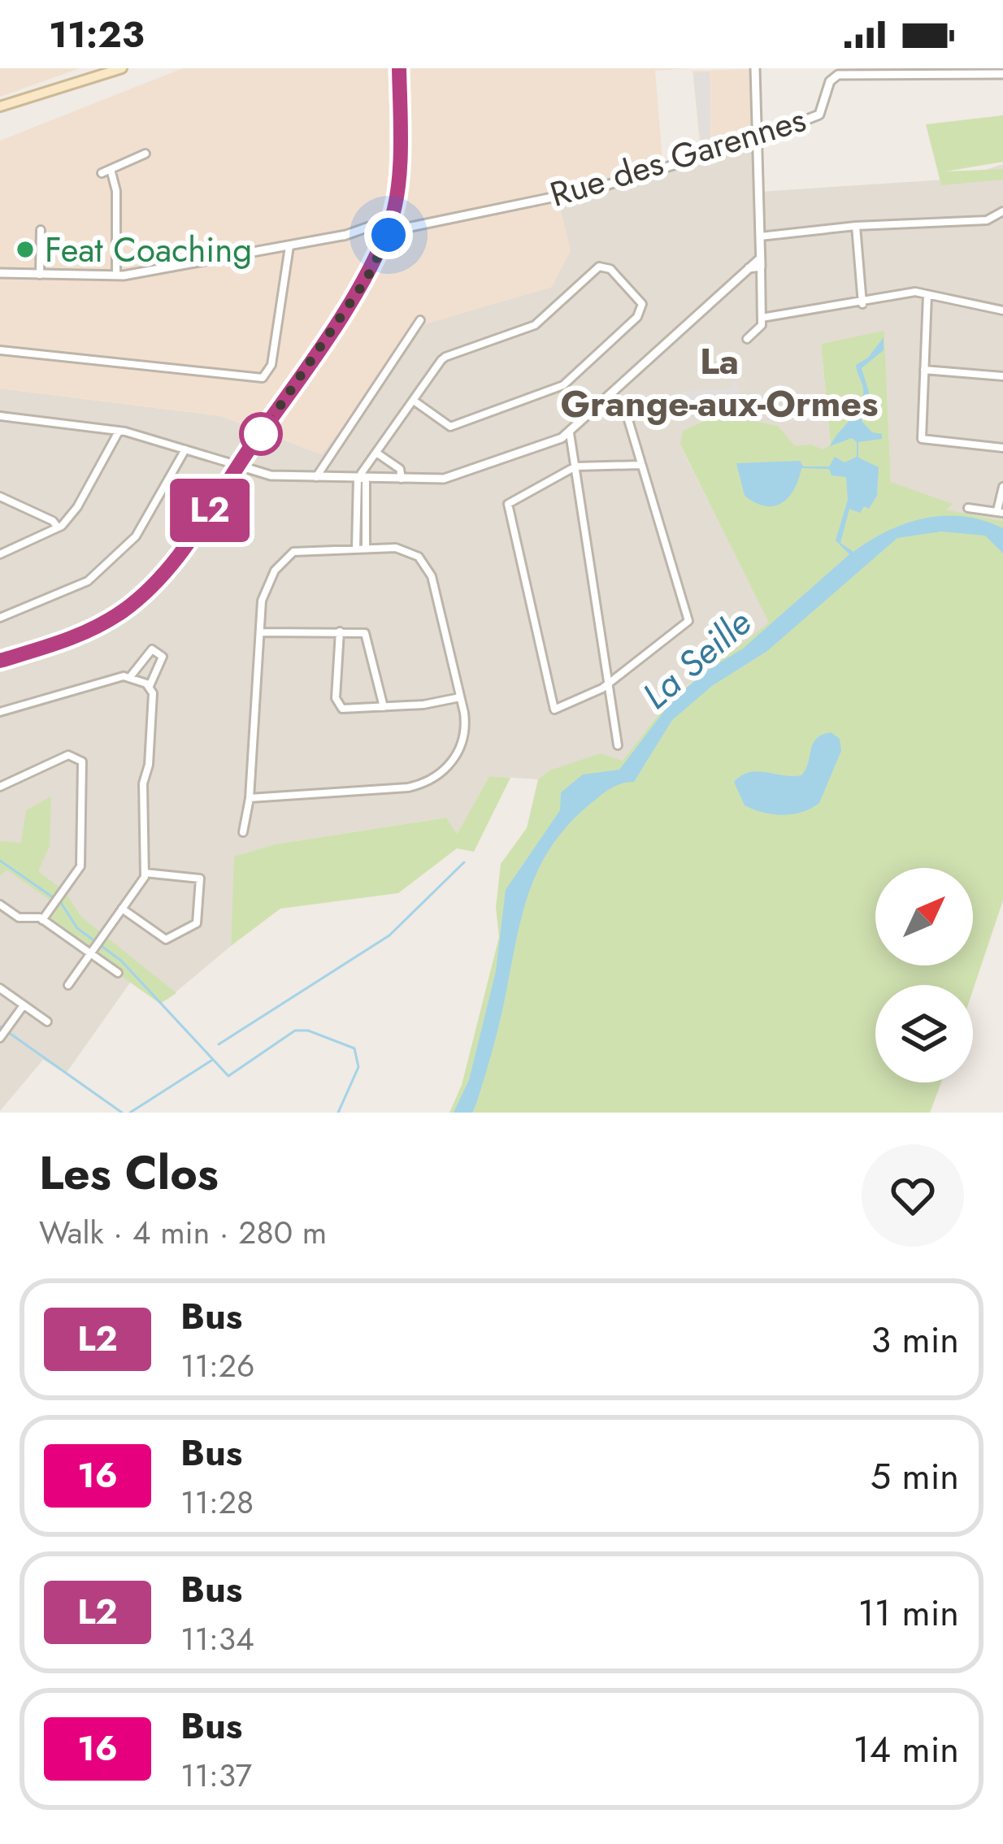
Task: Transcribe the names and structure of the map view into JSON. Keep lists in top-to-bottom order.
{
  "streets": {
    "street": ["Rue des Garennes"]
  },
  "districts": ["La Grange-aux-Ormes"],
  "water": ["La Seille"],
  "places": ["Feat Coaching"],
  "lines": ["bus line L2"],
  "north": "top right",
  "page": {
    "status": "11:23",
    "on_map": "L2",
    "heading": ["Les Clos", "Walk · 4 min · 280 m"],
    "list": [
      {
        "mark": "L2",
        "name": "Bus",
        "note": "11:26",
        "value": "3 min"
      },
      {
        "mark": "16",
        "name": "Bus",
        "note": "11:28",
        "value": "5 min"
      },
      {
        "mark": "L2",
        "name": "Bus",
        "note": "11:34",
        "value": "11 min"
      },
      {
        "mark": "16",
        "name": "Bus",
        "note": "11:37",
        "value": "14 min"
      }
    ]
  }
}
